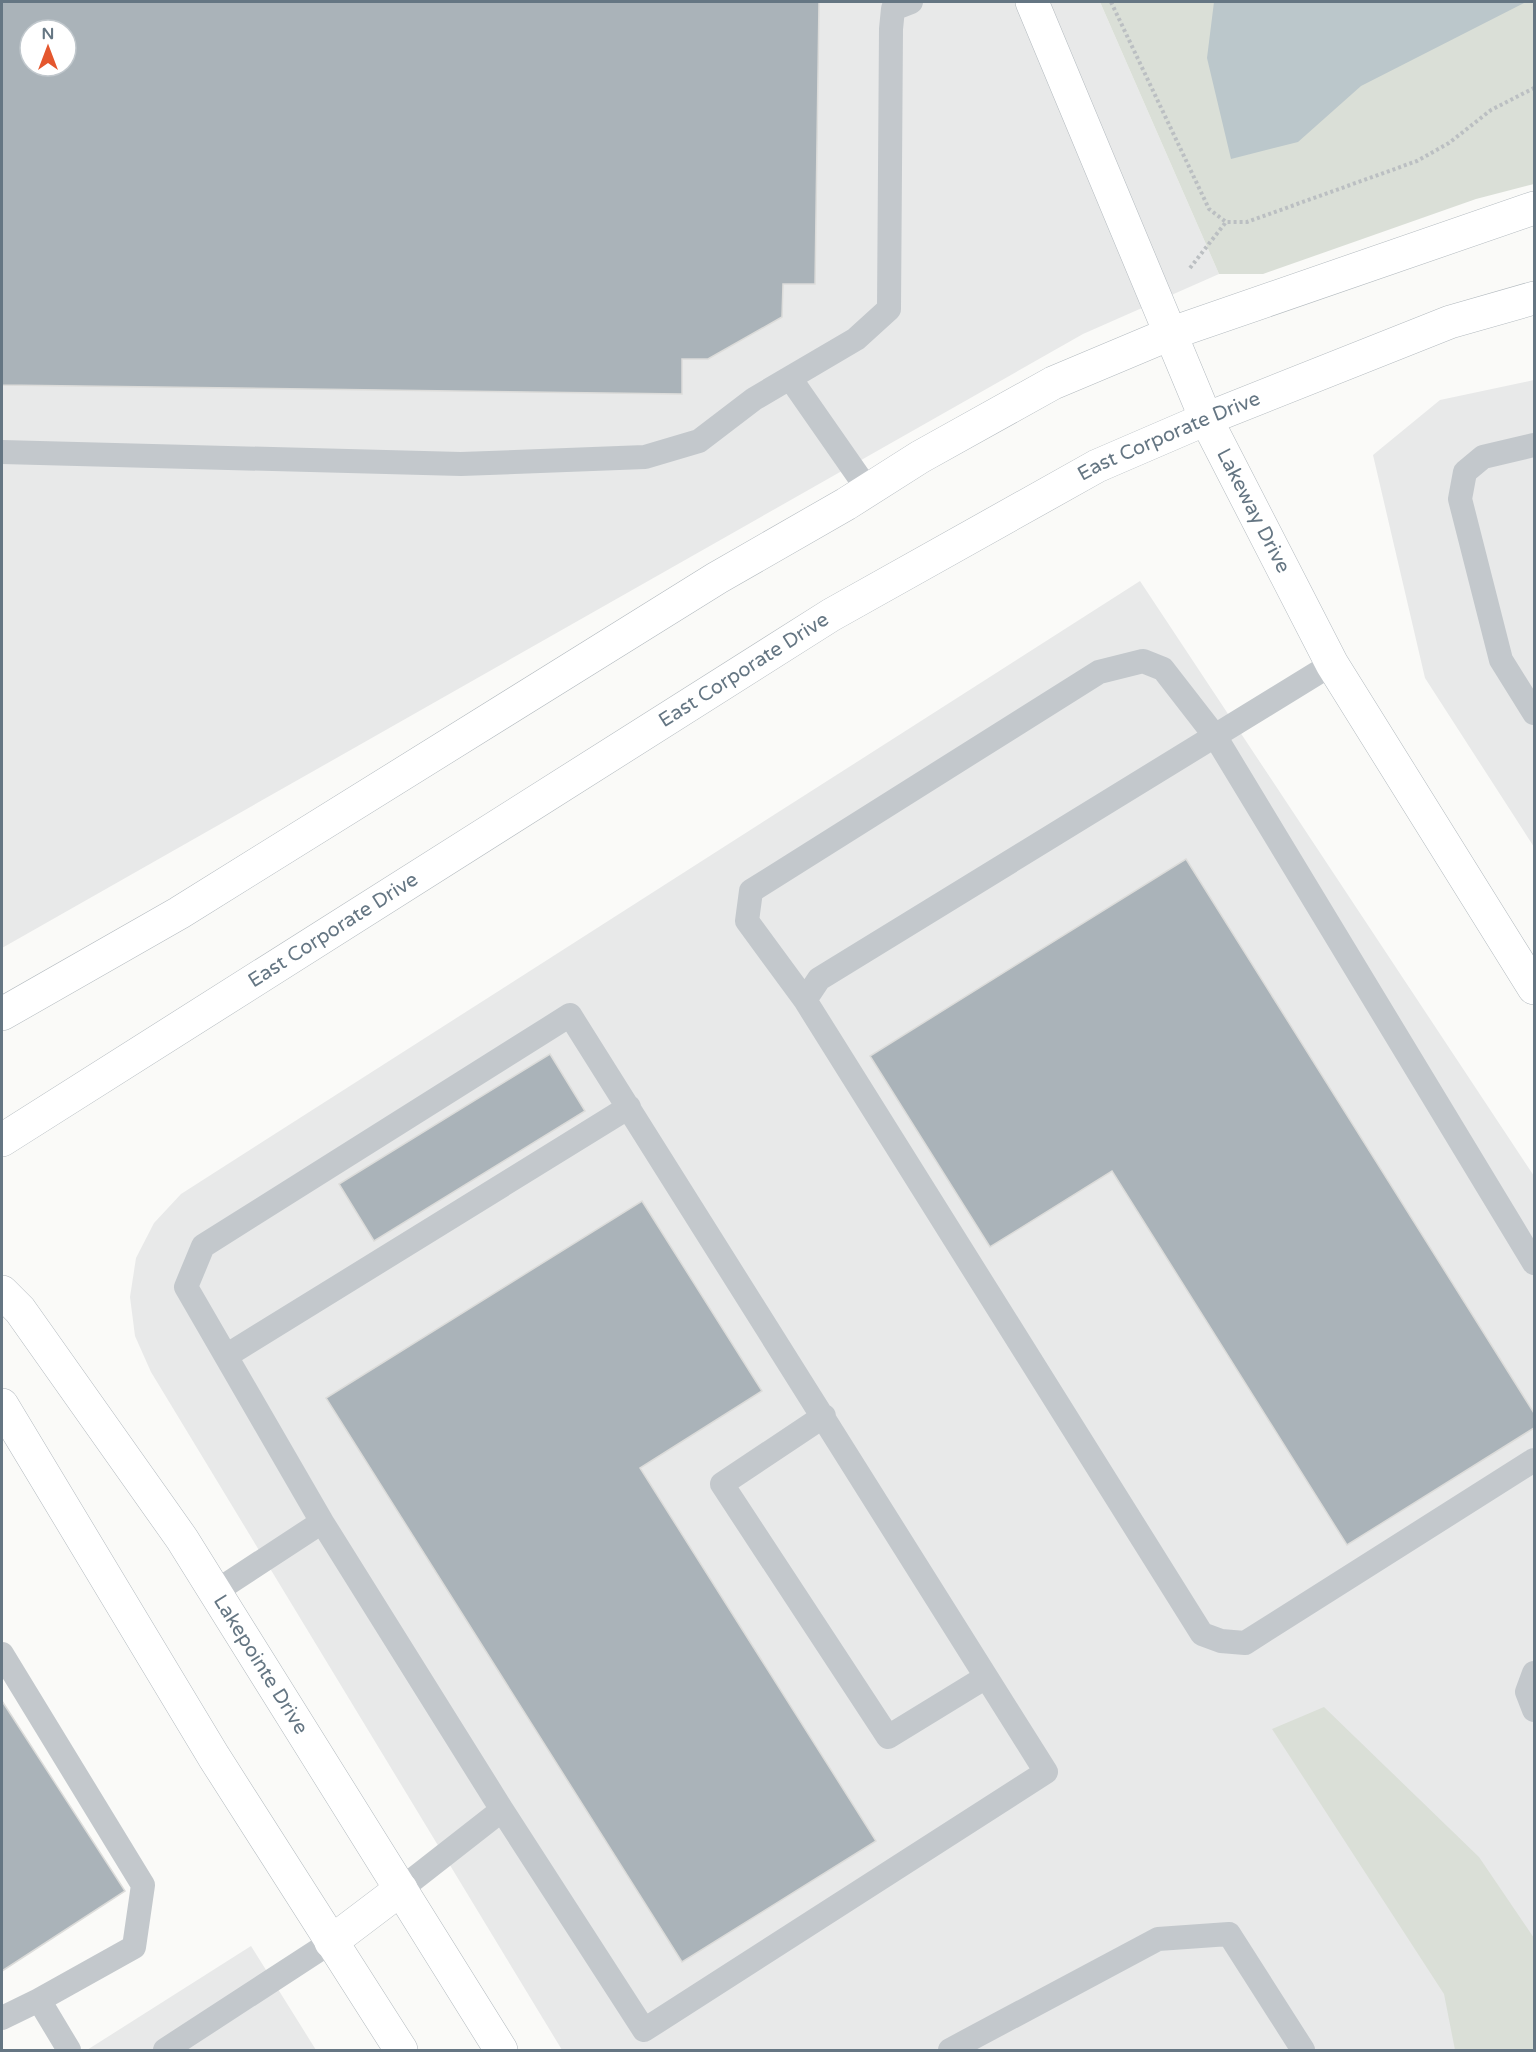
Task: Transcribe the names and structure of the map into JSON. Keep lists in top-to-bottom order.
{
  "streets": {
    "street": ["East Corporate Drive", "Lakeway Drive", "Lakepointe Drive"]
  },
  "crossings": [
    ["East Corporate Drive", "Lakeway Drive"]
  ],
  "north": "top"
}
